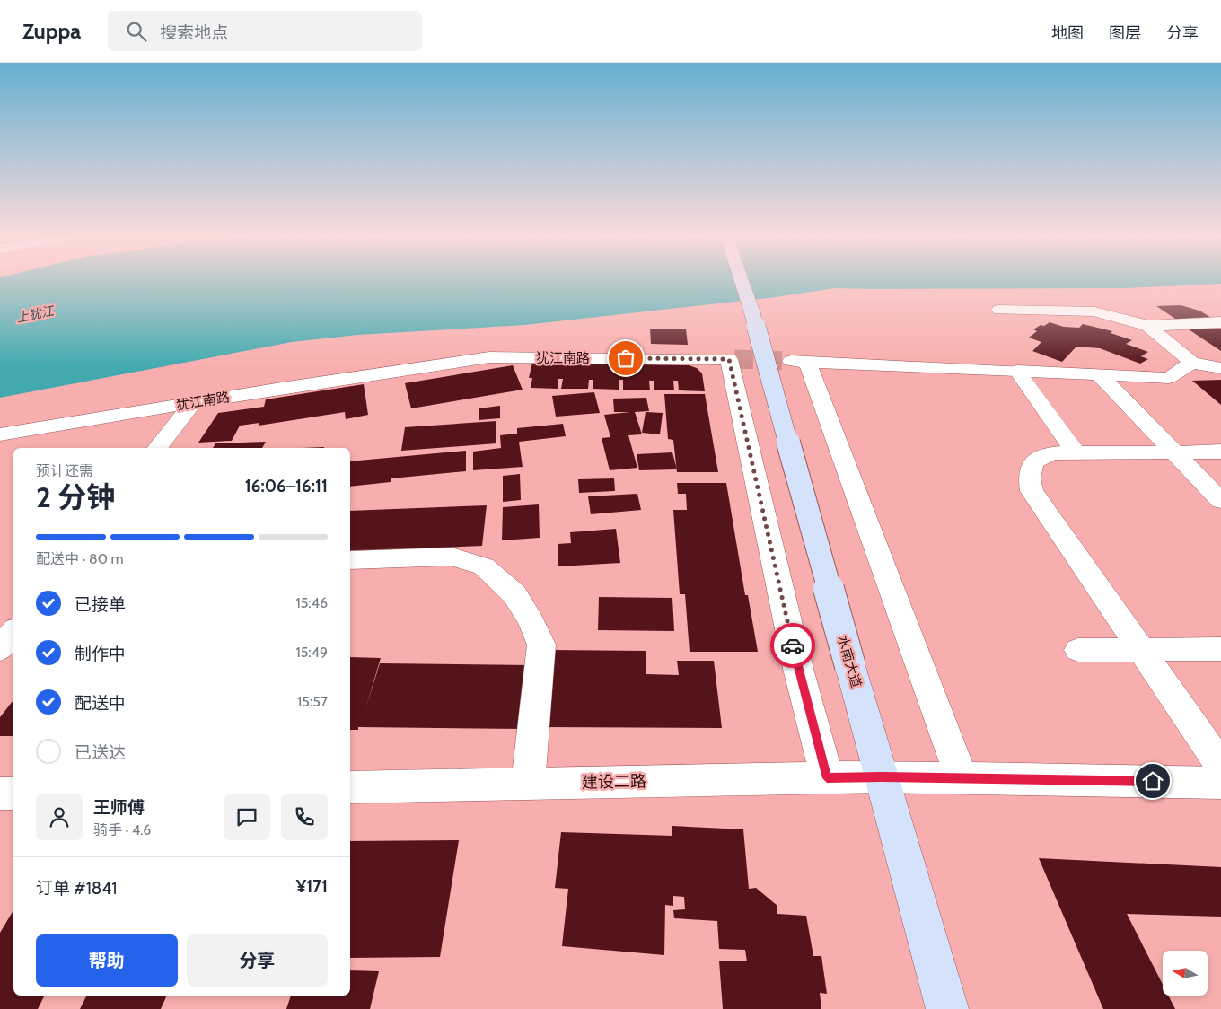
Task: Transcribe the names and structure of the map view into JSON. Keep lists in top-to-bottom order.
{
  "streets": {
    "main road": ["水南大道"],
    "street": ["犹江南路", "建设二路"]
  },
  "crossings": [
    ["犹江南路", "建设二路"],
    ["水南大道", "建设二路"]
  ],
  "water": ["上犹江"],
  "north": "left",
  "page": {
    "header": "Zuppa",
    "search": "搜索地点",
    "nav": ["地图", "图层", "分享"],
    "heading": ["2 分钟", "预计还需", "16:06–16:11"],
    "panel": [
      "王师傅",
      "骑手 · 4.6",
      "订单 #1841",
      "¥171"
    ],
    "bar": "配送中 · 80 m",
    "list": [
      ["已接单", "15:46"],
      ["制作中", "15:49"],
      ["配送中", "15:57"],
      "已送达"
    ],
    "buttons": ["帮助", "分享"]
  }
}
